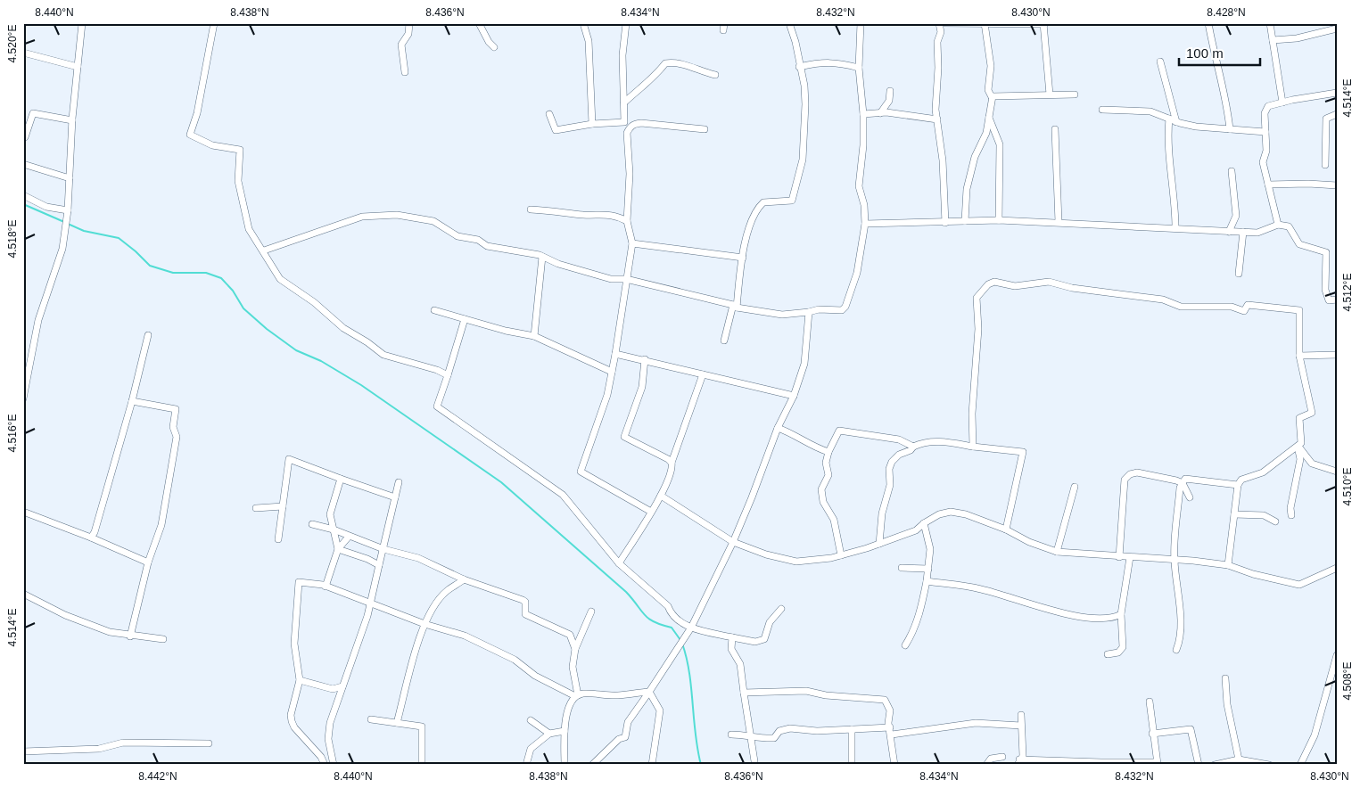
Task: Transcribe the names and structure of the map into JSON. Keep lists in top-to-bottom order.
{
  "scale_bar": "100 m",
  "coordinates": [
    "8.440°N",
    "8.438°N",
    "8.436°N",
    "8.434°N",
    "8.432°N",
    "8.430°N",
    "8.428°N",
    "4.520°E",
    "4.514°E",
    "4.518°E",
    "4.512°E",
    "4.516°E",
    "4.510°E",
    "4.508°E",
    "8.442°N"
  ]
}
